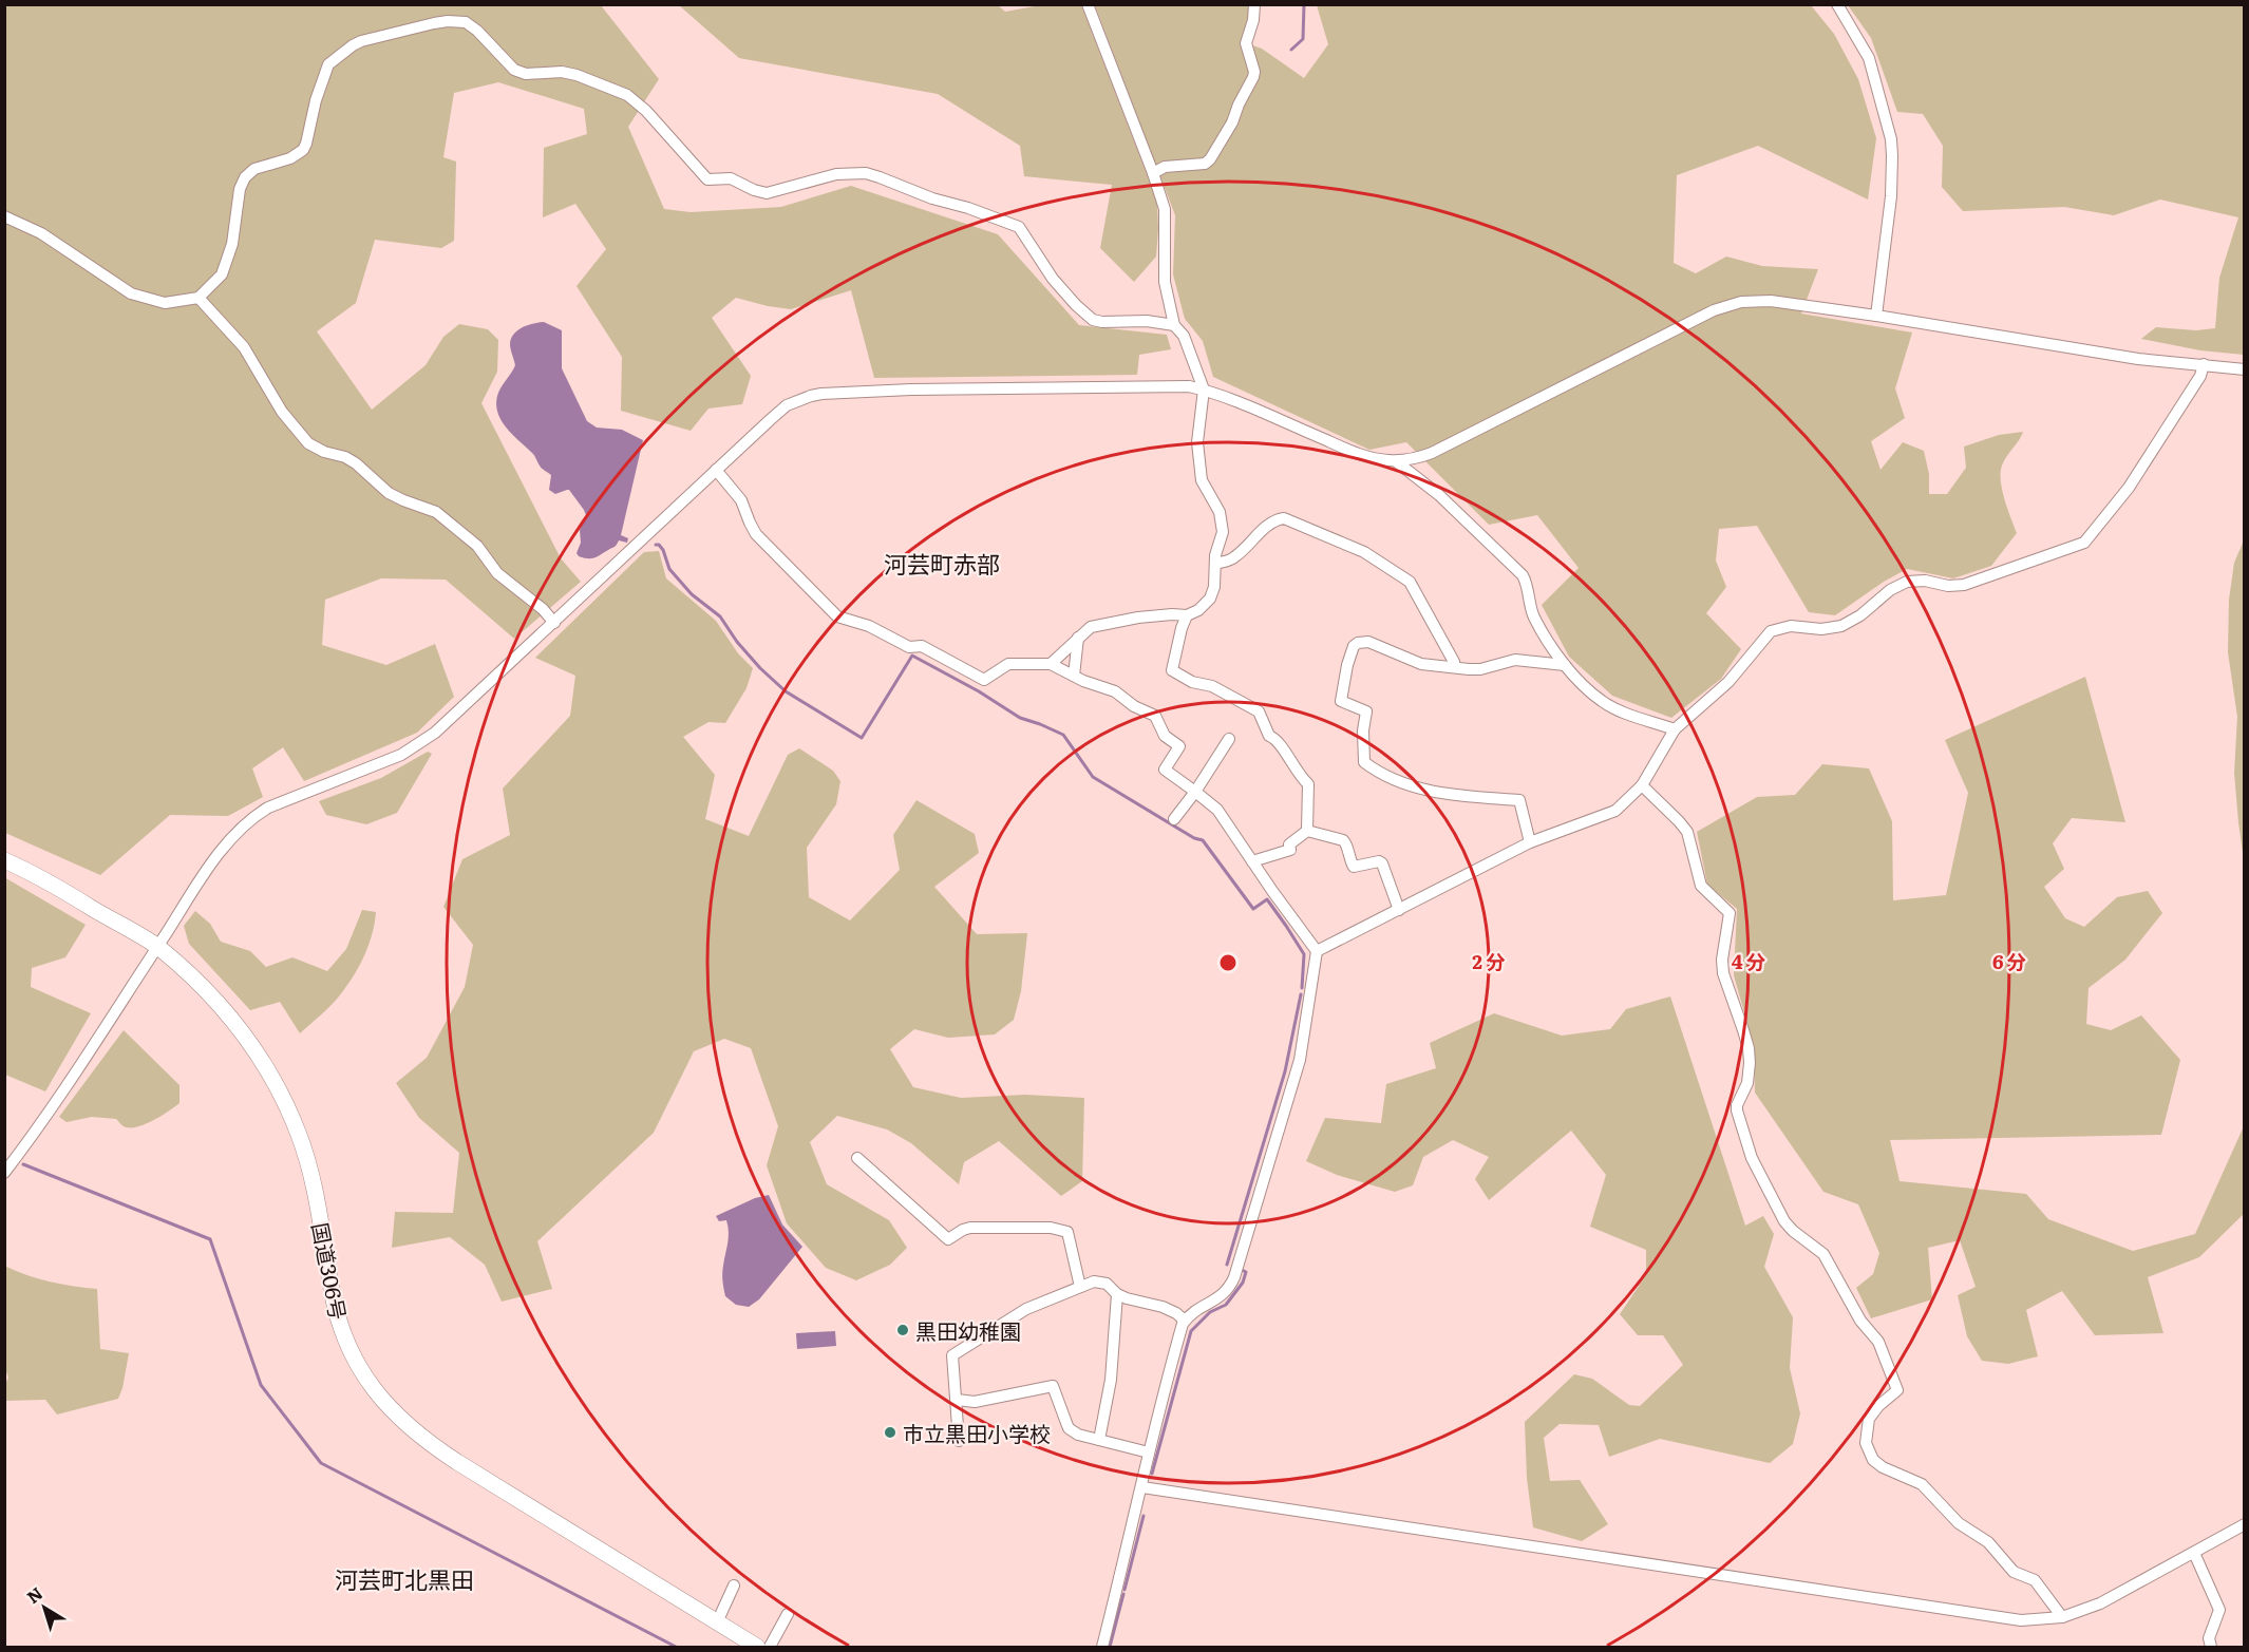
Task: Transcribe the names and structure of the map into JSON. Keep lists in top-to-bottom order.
{
  "streets": {
    "highway": ["国道306号"]
  },
  "districts": ["河芸町赤部", "河芸町北黒田"],
  "places": ["黒田幼稚園", "市立黒田小学校"],
  "north": "top left",
  "rings": ["2 分", "4 分", "6 分"]
}
